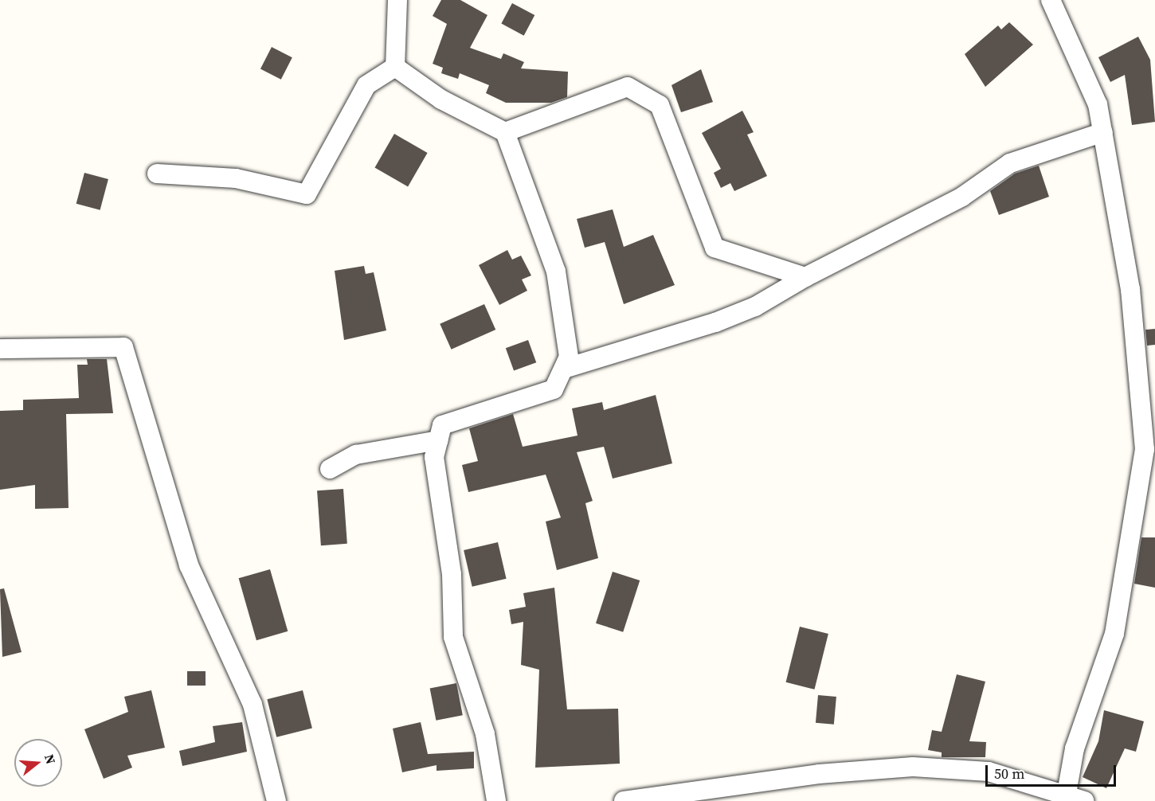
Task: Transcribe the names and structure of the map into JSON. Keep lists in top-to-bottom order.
{
  "scale_bar": "50 m",
  "north": "right"
}
